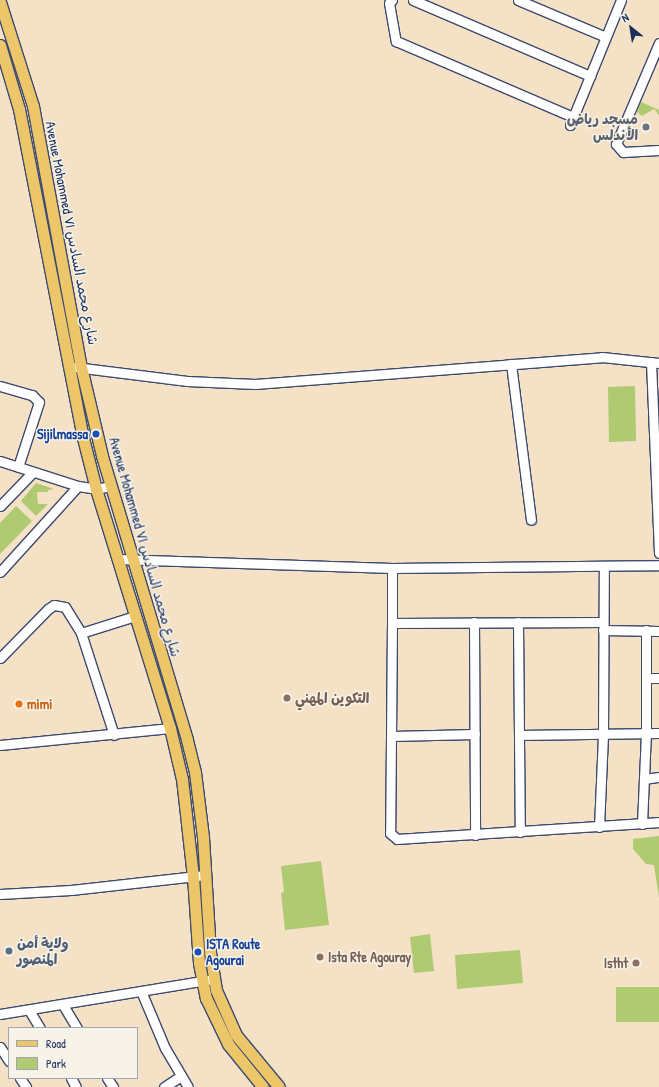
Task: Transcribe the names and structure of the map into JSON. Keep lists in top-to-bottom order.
{
  "streets": {
    "main road": ["Avenue Mohammed VI شارع محمد السادس"]
  },
  "places": [
    "مسجد رياض الأندلس",
    "Sijilmassa",
    "التكوين المهني",
    "mimi",
    "ولاية أمن المنصور",
    "ISTA Route Agourai",
    "Ista Rte Agouray",
    "Istht"
  ],
  "legend": ["Road", "Park"],
  "north": "top left"
}
